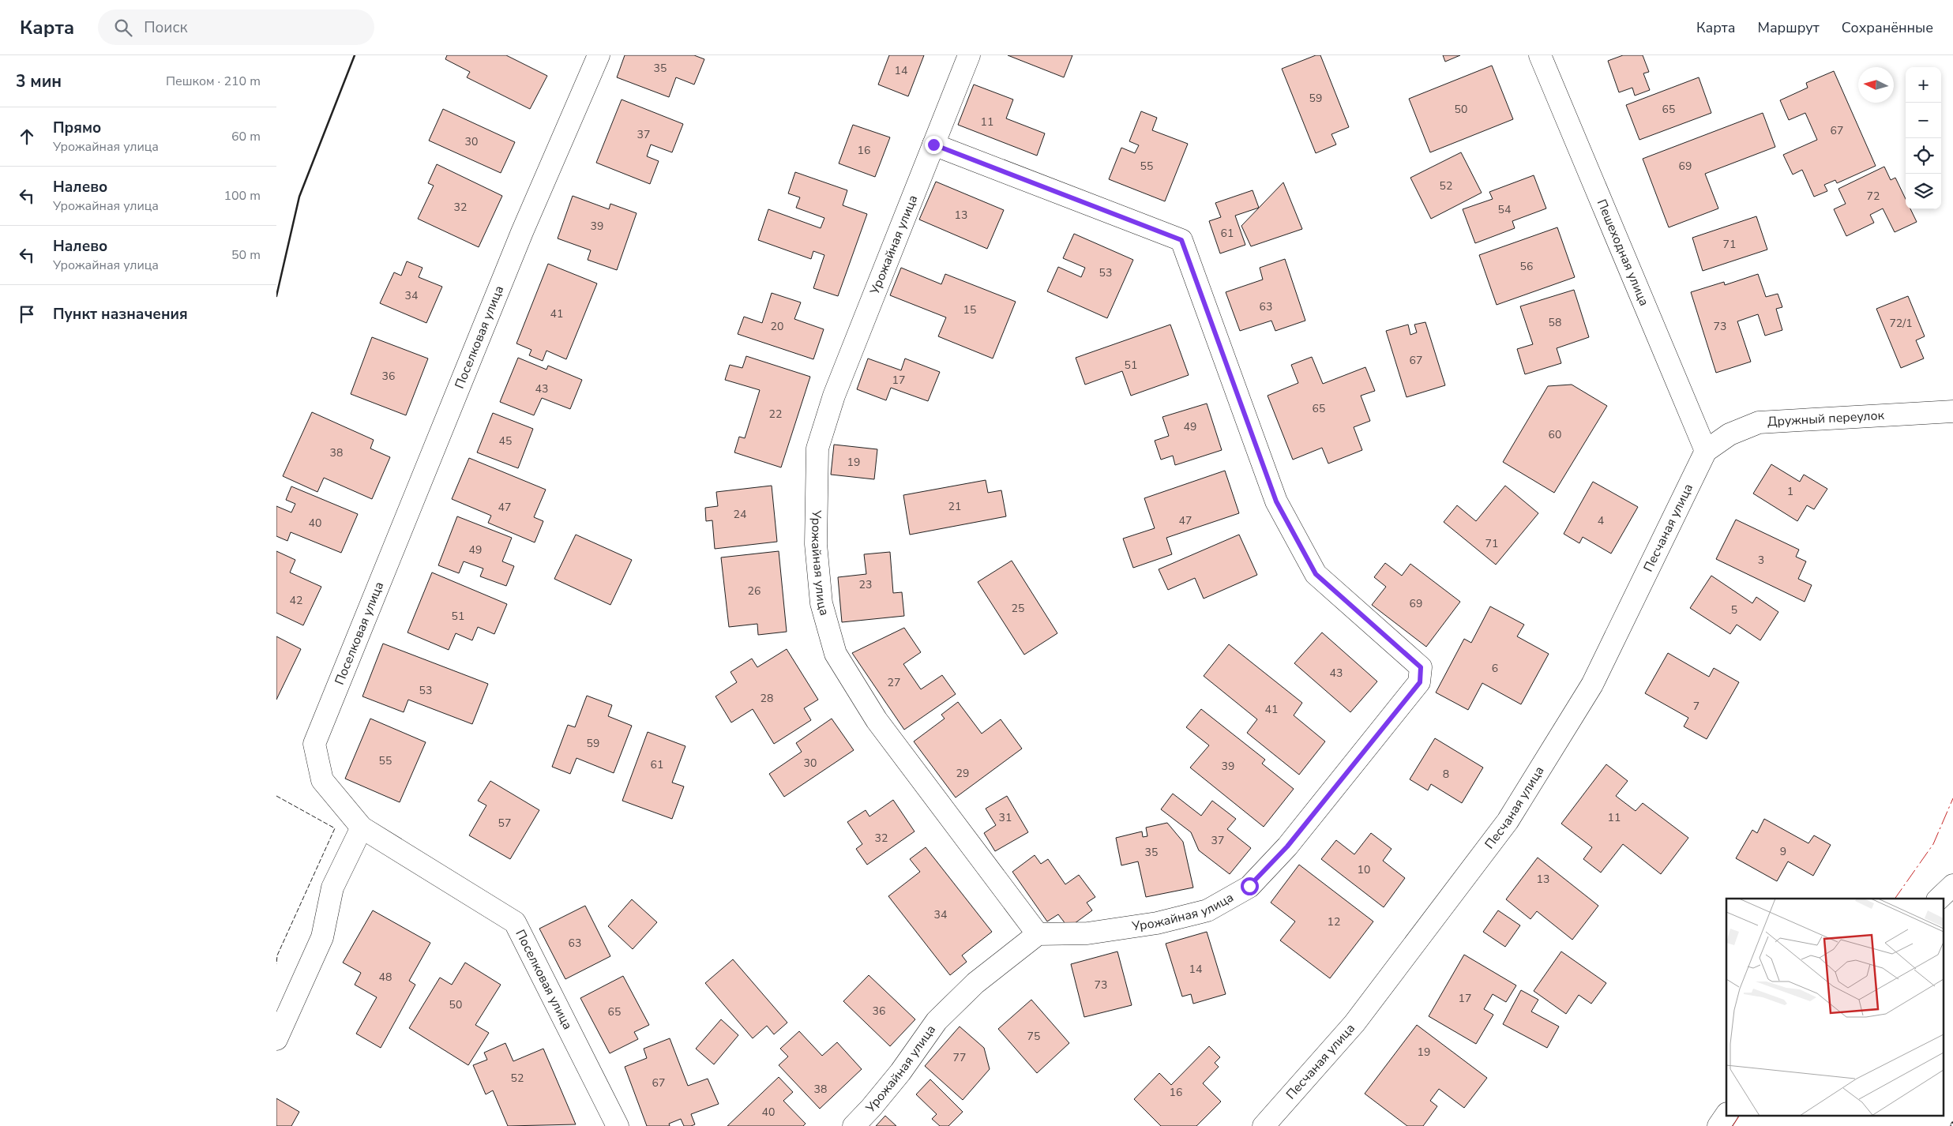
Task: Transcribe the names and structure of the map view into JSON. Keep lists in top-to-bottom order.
{
  "streets": {
    "street": [
      "Урожайная улица",
      "Пешеходная улица",
      "Поселковая улица",
      "Дружный переулок",
      "Песчаная улица"
    ]
  },
  "crossings": [
    ["Пешеходная улица", "Дружный переулок"],
    ["Пешеходная улица", "Песчаная улица"],
    ["Дружный переулок", "Песчаная улица"]
  ],
  "house_numbers": [
    "35",
    "14",
    "59",
    "50",
    "65",
    "11",
    "67",
    "37",
    "30",
    "16",
    "55",
    "69",
    "52",
    "72",
    "32",
    "54",
    "13",
    "39",
    "61",
    "71",
    "56",
    "53",
    "34",
    "63",
    "15",
    "41",
    "58",
    "72/1",
    "20",
    "73",
    "67",
    "51",
    "36",
    "17",
    "43",
    "65",
    "22",
    "49",
    "60",
    "45",
    "38",
    "19",
    "1",
    "21",
    "47",
    "24",
    "47",
    "4",
    "40",
    "71",
    "49",
    "3",
    "23",
    "26",
    "42",
    "69",
    "25",
    "5",
    "51",
    "6",
    "43",
    "27",
    "53",
    "28",
    "7",
    "41",
    "59",
    "55",
    "30",
    "61",
    "39",
    "29",
    "8",
    "31",
    "11",
    "57",
    "32",
    "37",
    "9",
    "35",
    "10",
    "13",
    "34",
    "12",
    "63",
    "14",
    "48",
    "73",
    "17",
    "50",
    "36",
    "65",
    "75",
    "19",
    "77",
    "52",
    "67",
    "38",
    "16",
    "40"
  ],
  "north": "left",
  "page": {
    "header": "Карта",
    "search": "Поиск",
    "nav": ["Карта", "Маршрут", "Сохранённые"],
    "heading": ["3 мин", "Пешком · 210 m"],
    "map_buttons": ["+", "−"],
    "list": [
      ["Прямо", "Урожайная улица", "60 m"],
      ["Налево", "Урожайная улица", "100 m"],
      ["Налево", "Урожайная улица", "50 m"],
      "Пункт назначения"
    ]
  }
}
